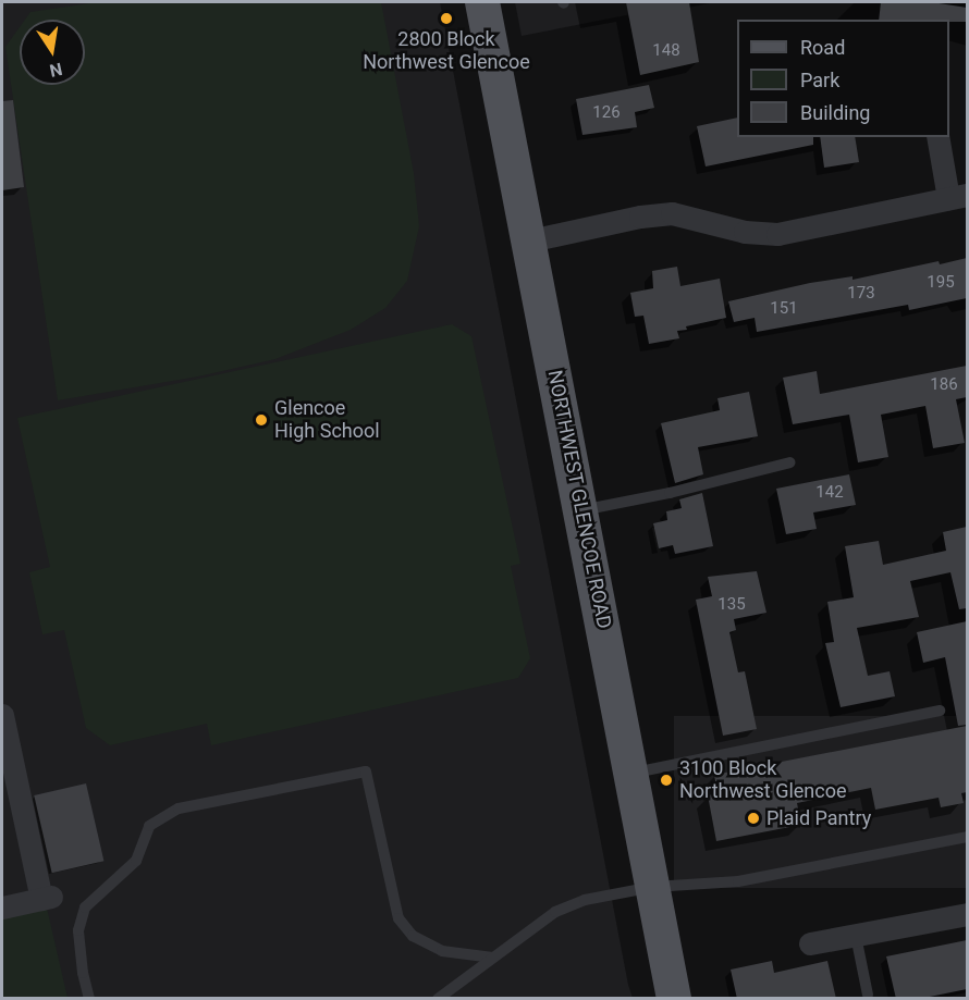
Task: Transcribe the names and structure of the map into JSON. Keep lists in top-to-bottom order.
{
  "streets": {
    "main road": ["NORTHWEST GLENCOE ROAD"]
  },
  "places": [
    "2800 Block Northwest Glencoe",
    "Glencoe High School",
    "3100 Block Northwest Glencoe",
    "Plaid Pantry"
  ],
  "house_numbers": [
    "148",
    "126",
    "195",
    "173",
    "151",
    "186",
    "142",
    "135"
  ],
  "legend": ["Road", "Park", "Building"],
  "north": "bottom"
}
